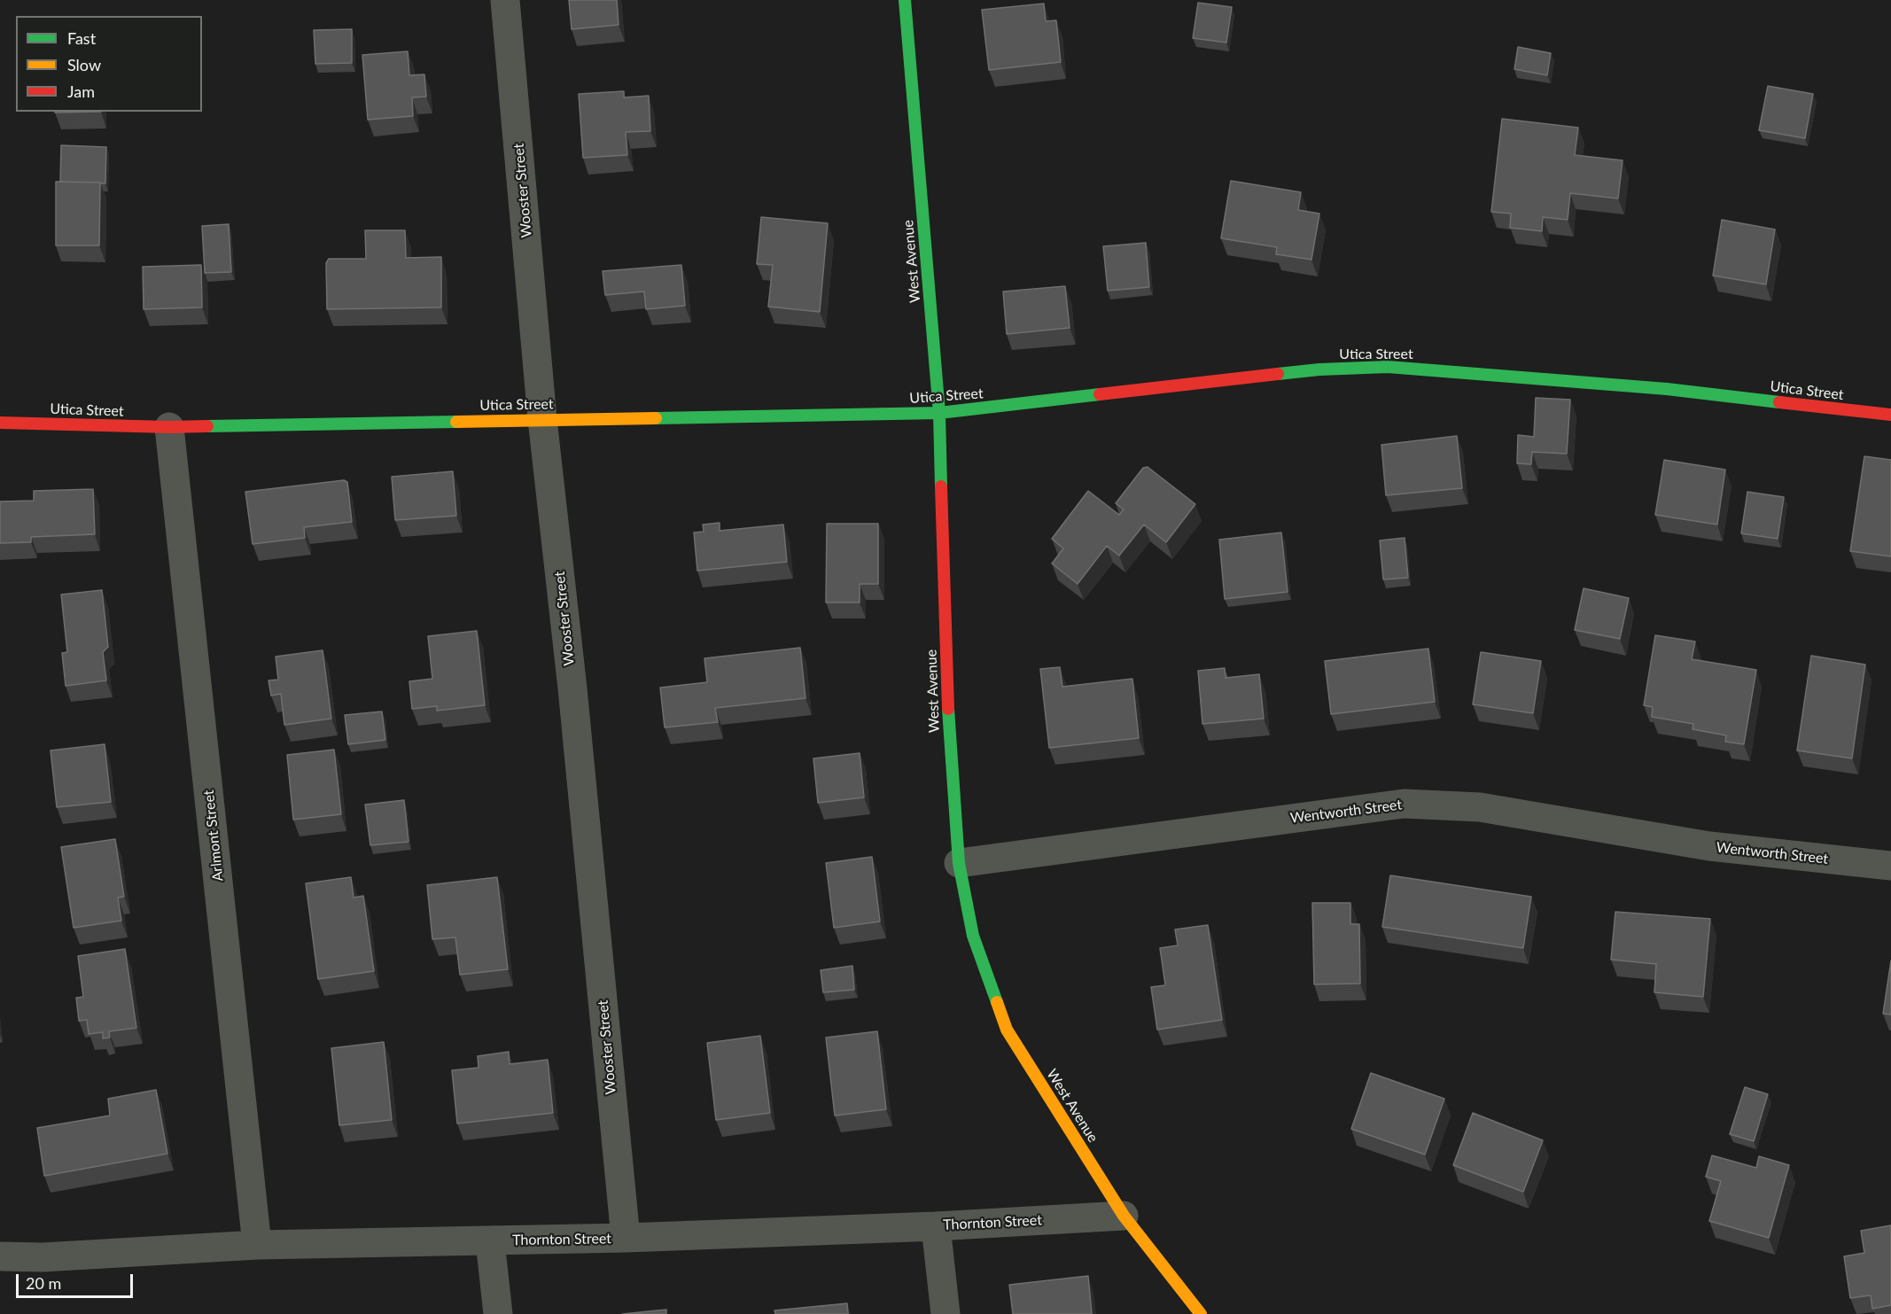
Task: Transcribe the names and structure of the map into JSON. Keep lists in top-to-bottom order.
{
  "streets": {
    "street": [
      "Wooster Street",
      "West Avenue",
      "Utica Street",
      "Wentworth Street",
      "Arlmont Street",
      "Thornton Street"
    ]
  },
  "crossings": [
    ["Wooster Street", "Utica Street"],
    ["Wooster Street", "Thornton Street"],
    ["West Avenue", "Utica Street"],
    ["West Avenue", "Wentworth Street"],
    ["West Avenue", "Thornton Street"],
    ["Utica Street", "Arlmont Street"],
    ["Arlmont Street", "Thornton Street"]
  ],
  "legend": ["Fast", "Slow", "Jam"],
  "scale_bar": "20 m"
}
